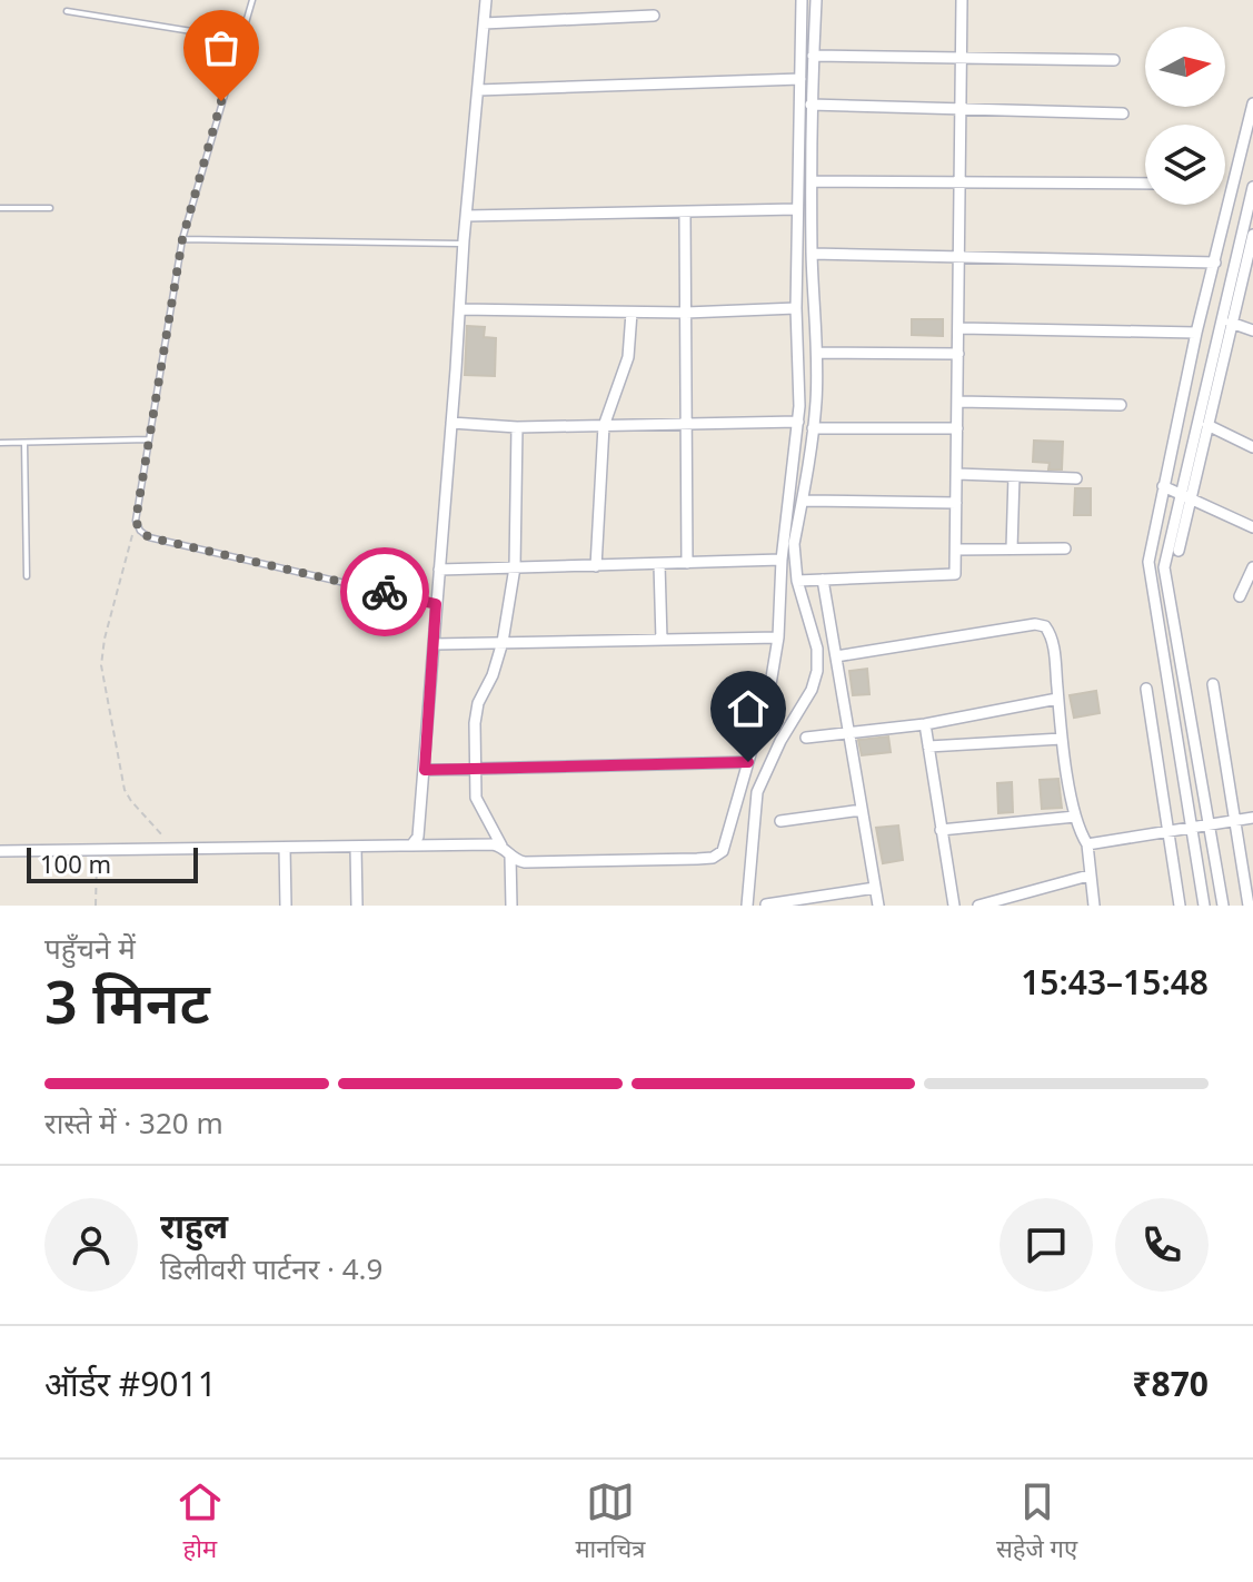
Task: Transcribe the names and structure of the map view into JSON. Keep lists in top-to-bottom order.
{
  "scale_bar": "100 m",
  "north": "right",
  "page": {
    "scale": "100 m",
    "heading": ["3 मिनट", "पहुँचने में", "15:43–15:48"],
    "panel": [
      "राहुल",
      "डिलीवरी पार्टनर · 4.9",
      "ऑर्डर #9011",
      "₹870"
    ],
    "bar": "रास्ते में · 320 m",
    "tabs": ["होम", "मानचित्र", "सहेजे गए"]
  }
}
